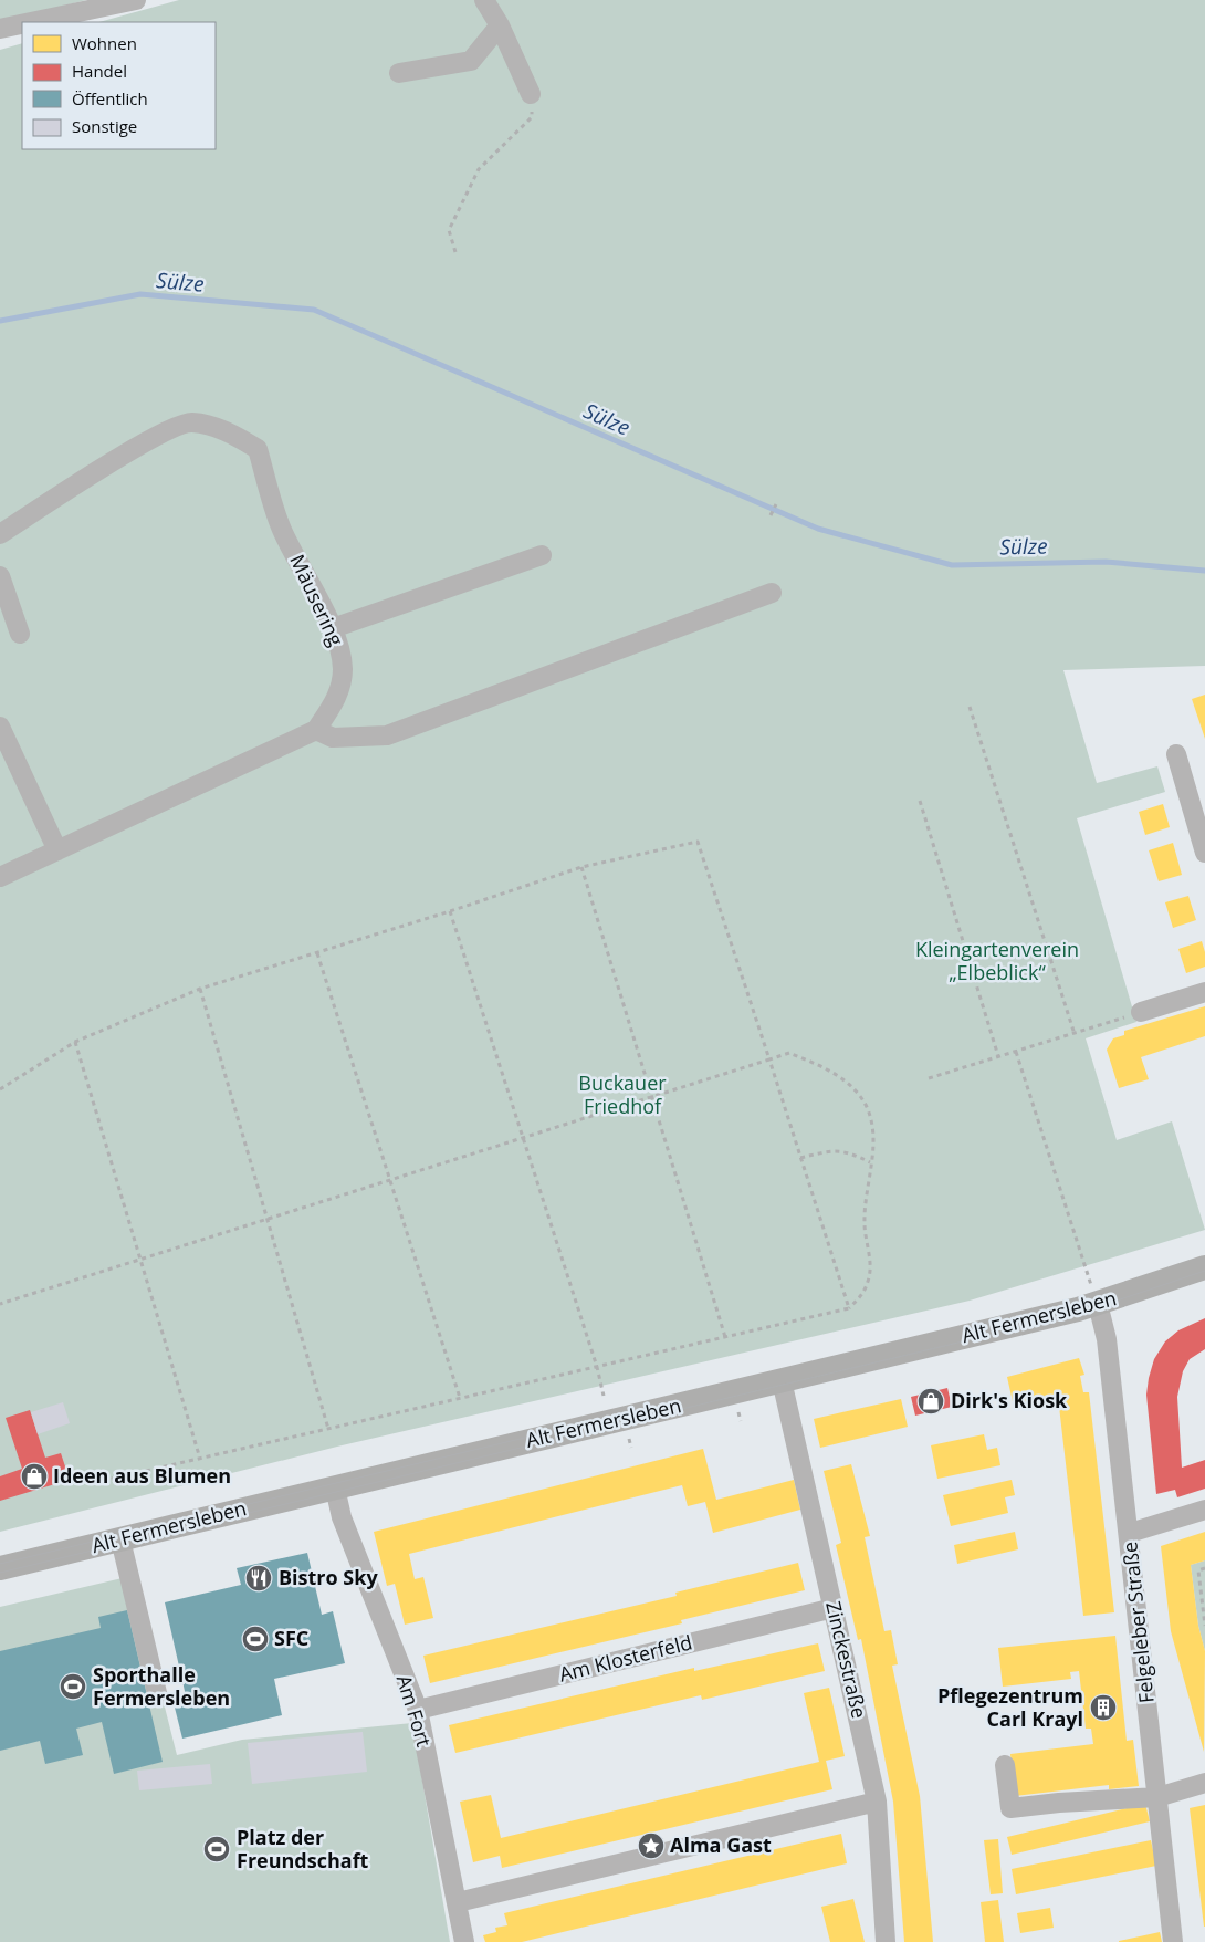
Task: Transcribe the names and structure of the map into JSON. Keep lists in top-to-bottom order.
{
  "streets": {
    "main road": ["Alt Fermersleben"],
    "street": [
      "Mäusering",
      "Felgeleber Straße",
      "Am Klosterfeld",
      "Zinckestraße",
      "Am Fort"
    ]
  },
  "crossings": [
    ["Alt Fermersleben", "Felgeleber Straße"],
    ["Alt Fermersleben", "Zinckestraße"],
    ["Alt Fermersleben", "Am Fort"],
    ["Am Klosterfeld", "Zinckestraße"],
    ["Am Klosterfeld", "Am Fort"]
  ],
  "water": ["Sülze"],
  "parks": ["Kleingartenverein „Elbeblick“", "Buckauer Friedhof"],
  "places": {
    "shop": ["Dirk's Kiosk", "Ideen aus Blumen"],
    "restaurant": ["Bistro Sky"],
    "sports": ["SFC", "Sporthalle Fermersleben", "Platz der Freundschaft"],
    "building": ["Pflegezentrum Carl Krayl"],
    "place": ["Alma Gast"]
  },
  "legend": [
    "Wohnen",
    "Handel",
    "Öffentlich",
    "Sonstige"
  ]
}
